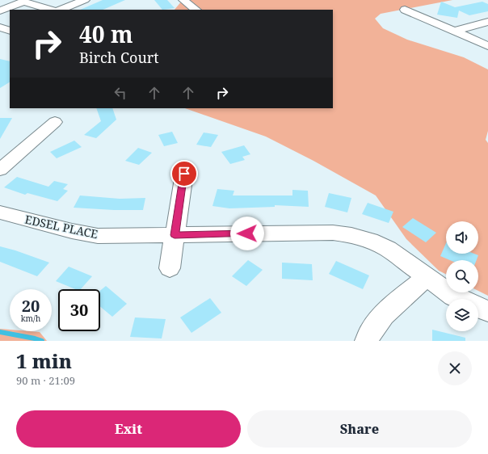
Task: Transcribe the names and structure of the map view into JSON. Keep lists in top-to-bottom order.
{
  "streets": {
    "street": ["EDSEL PLACE"]
  },
  "page": {
    "turn": ["40 m", "Birch Court"],
    "speed": "20 km/h",
    "limit": "30",
    "heading": ["1 min", "90 m · 21:09"],
    "buttons": ["Exit", "Share"]
  }
}
